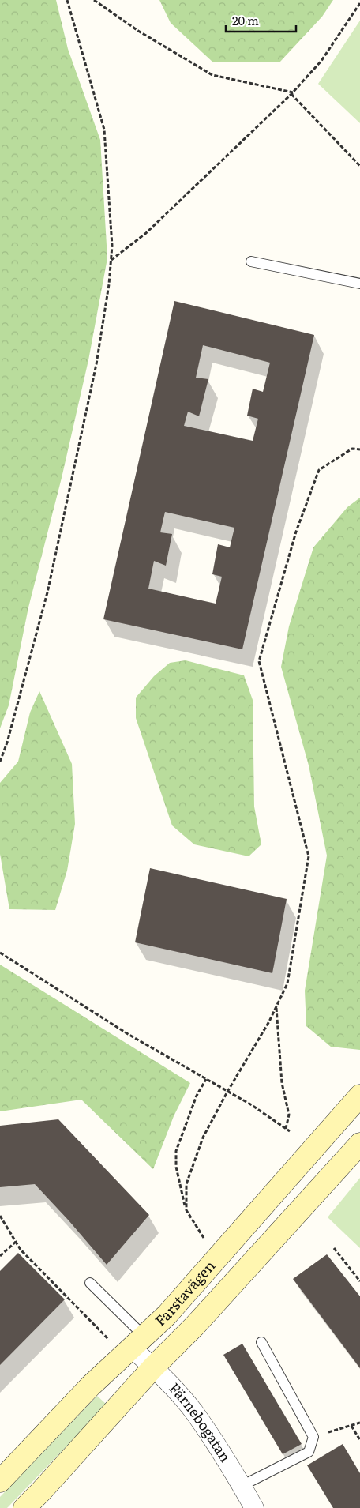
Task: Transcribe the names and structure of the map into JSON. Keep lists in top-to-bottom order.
{
  "streets": {
    "street": ["Farstavägen", "Färnebogatan"]
  },
  "crossings": [
    ["Farstavägen", "Färnebogatan"]
  ],
  "scale_bar": "20 m"
}
